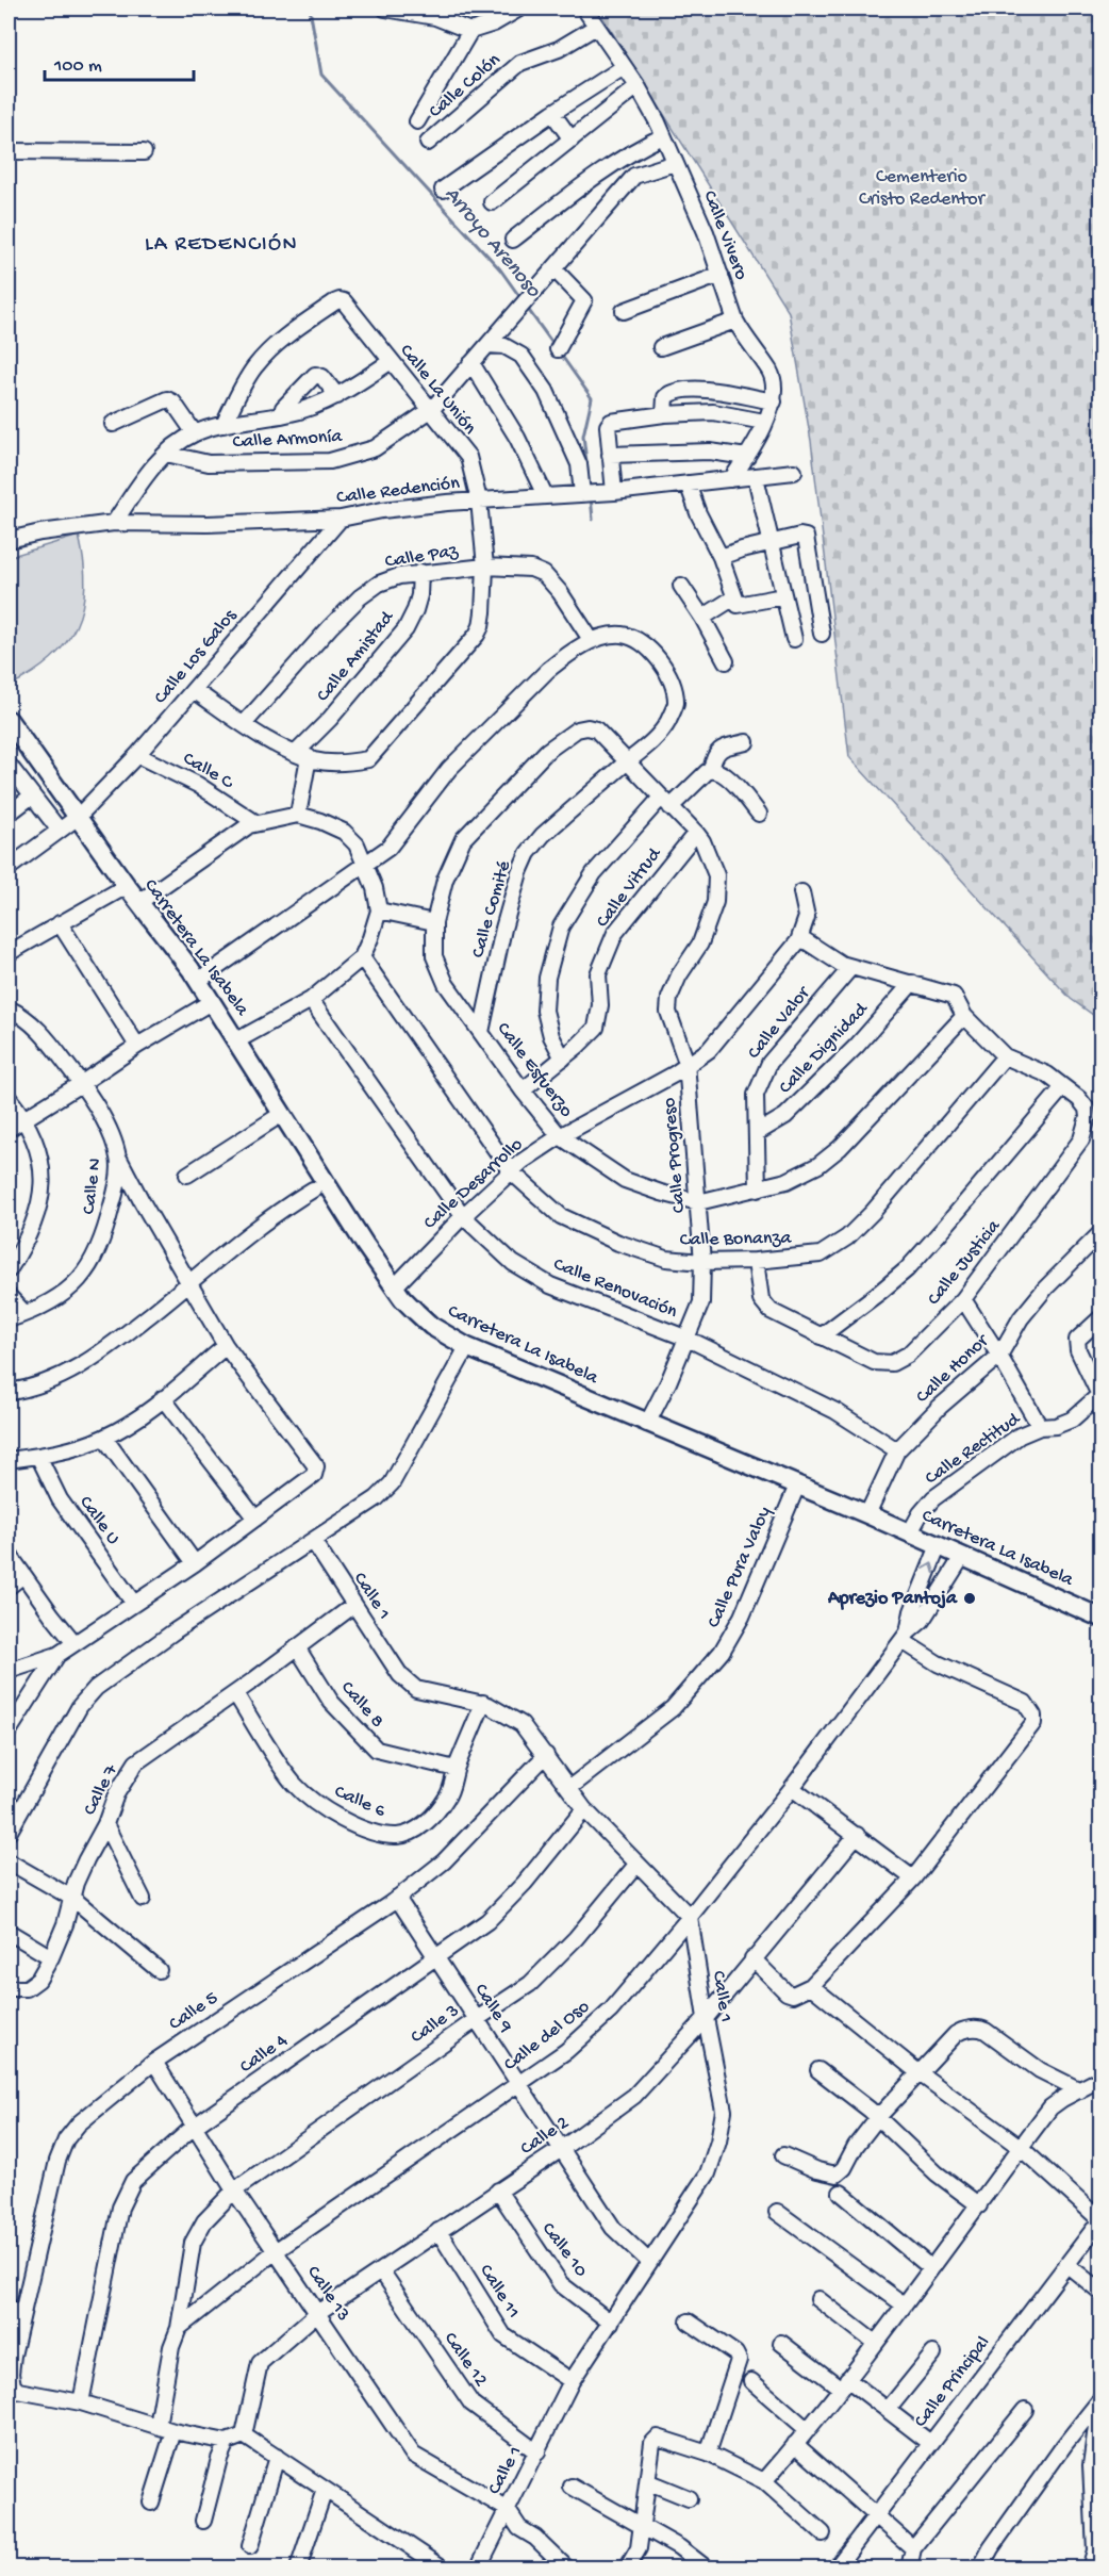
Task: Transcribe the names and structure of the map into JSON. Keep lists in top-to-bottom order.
{
  "streets": {
    "main road": ["Carretera La Isabela"],
    "street": [
      "Calle Colón",
      "Calle Vivero",
      "Calle La Unión",
      "Calle Armonía",
      "Calle Redención",
      "Calle Paz",
      "Calle Los Galos",
      "Calle Amistad",
      "Calle C",
      "Calle Vitrud",
      "Calle Comité",
      "Calle Valor",
      "Calle Dignidad",
      "Calle Esfuerzo",
      "Calle Progreso",
      "Calle Desarrollo",
      "Calle N",
      "Calle Bonanza",
      "Calle Justicia",
      "Calle Renovación",
      "Calle Honor",
      "Calle Rectitud",
      "Calle U",
      "Calle Pura Valoy",
      "Calle 1",
      "Calle 8",
      "Calle 7",
      "Calle 6",
      "Calle 9",
      "Calle 5",
      "Calle 3",
      "Calle del Oso",
      "Calle 4",
      "Calle 2",
      "Calle 10",
      "Calle 11",
      "Calle 13",
      "Calle 12",
      "Calle Principal"
    ]
  },
  "crossings": [
    ["Calle Colón", "Calle Vivero"],
    ["Calle Vivero", "Calle Armonía"],
    ["Calle La Unión", "Calle Armonía"],
    ["Calle La Unión", "Calle Redención"],
    ["Calle La Unión", "Calle Paz"],
    ["Calle La Unión", "Calle Los Galos"],
    ["Calle La Unión", "Calle Amistad"],
    ["Calle Redención", "Calle Los Galos"],
    ["Calle Paz", "Calle Amistad"],
    ["Calle Paz", "Calle Comité"],
    ["Calle Los Galos", "Calle C"],
    ["Calle Los Galos", "Carretera La Isabela"],
    ["Calle Vitrud", "Calle Esfuerzo"],
    ["Calle Vitrud", "Calle Progreso"],
    ["Calle Comité", "Carretera La Isabela"],
    ["Calle Comité", "Calle Esfuerzo"],
    ["Calle Comité", "Calle Progreso"],
    ["Carretera La Isabela", "Calle Progreso"],
    ["Carretera La Isabela", "Calle Desarrollo"],
    ["Carretera La Isabela", "Calle Honor"],
    ["Carretera La Isabela", "Calle Rectitud"],
    ["Carretera La Isabela", "Calle Pura Valoy"],
    ["Carretera La Isabela", "Calle del Oso"],
    ["Calle Valor", "Calle Dignidad"],
    ["Calle Valor", "Calle Esfuerzo"],
    ["Calle Esfuerzo", "Calle Progreso"],
    ["Calle Esfuerzo", "Calle Desarrollo"],
    ["Calle Progreso", "Calle Desarrollo"],
    ["Calle Progreso", "Calle Bonanza"],
    ["Calle Progreso", "Calle Renovación"],
    ["Calle Desarrollo", "Calle Bonanza"],
    ["Calle Desarrollo", "Calle Renovación"],
    ["Calle Bonanza", "Calle Justicia"],
    ["Calle Renovación", "Calle Honor"],
    ["Calle Pura Valoy", "Calle 1"],
    ["Calle 1", "Calle 7"],
    ["Calle 1", "Calle 6"],
    ["Calle 1", "Calle 9"],
    ["Calle 1", "Calle 5"],
    ["Calle 1", "Calle 3"],
    ["Calle 1", "Calle del Oso"],
    ["Calle 1", "Calle 4"],
    ["Calle 1", "Calle 2"],
    ["Calle 1", "Calle 10"],
    ["Calle 1", "Calle 11"],
    ["Calle 1", "Calle 13"],
    ["Calle 1", "Calle 12"],
    ["Calle 8", "Calle 7"],
    ["Calle 8", "Calle 6"],
    ["Calle 7", "Calle 6"],
    ["Calle 9", "Calle 5"],
    ["Calle 9", "Calle 3"],
    ["Calle 9", "Calle del Oso"],
    ["Calle 9", "Calle 4"],
    ["Calle 9", "Calle 2"],
    ["Calle 5", "Calle 13"],
    ["Calle 3", "Calle del Oso"],
    ["Calle 3", "Calle 13"],
    ["Calle del Oso", "Calle 13"],
    ["Calle 4", "Calle 13"],
    ["Calle 2", "Calle 10"],
    ["Calle 2", "Calle 11"],
    ["Calle 2", "Calle 13"],
    ["Calle 2", "Calle 12"]
  ],
  "districts": ["LA REDENCIÓN"],
  "water": ["Arroyo Arenoso"],
  "parks": ["Cementerio Cristo Redentor"],
  "places": ["Aprezio Pantoja"],
  "scale_bar": "100 m"
}
